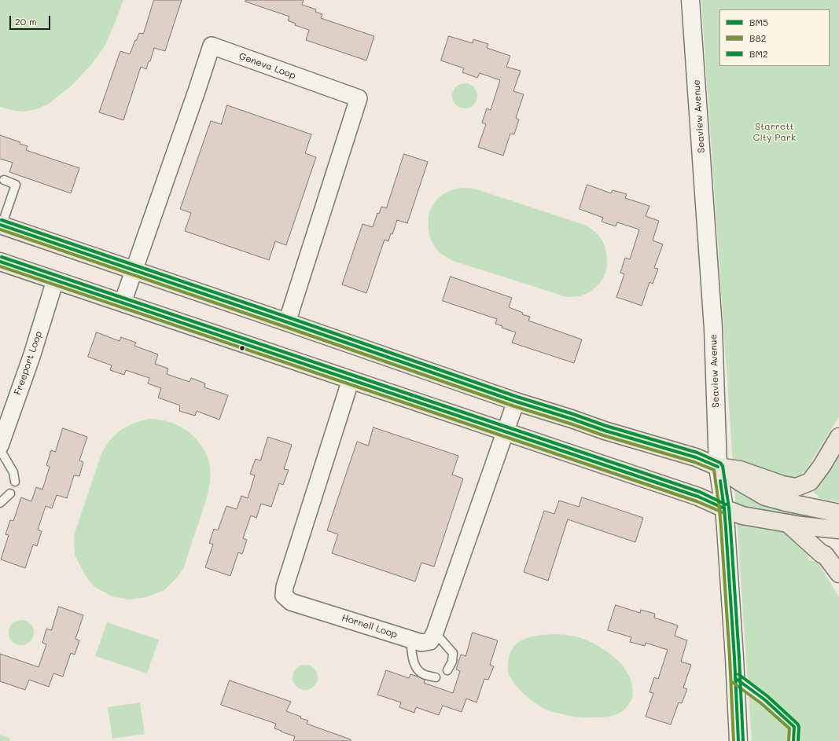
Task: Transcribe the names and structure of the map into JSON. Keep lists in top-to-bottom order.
{
  "streets": {
    "street": [
      "Geneva Loop",
      "Seaview Avenue",
      "Freeport Loop",
      "Hornell Loop"
    ]
  },
  "parks": ["Starrett City Park"],
  "lines": ["transit line BM2", "transit line BM5", "transit line B82"],
  "legend": ["BM5", "B82", "BM2"],
  "scale_bar": "20 m"
}
